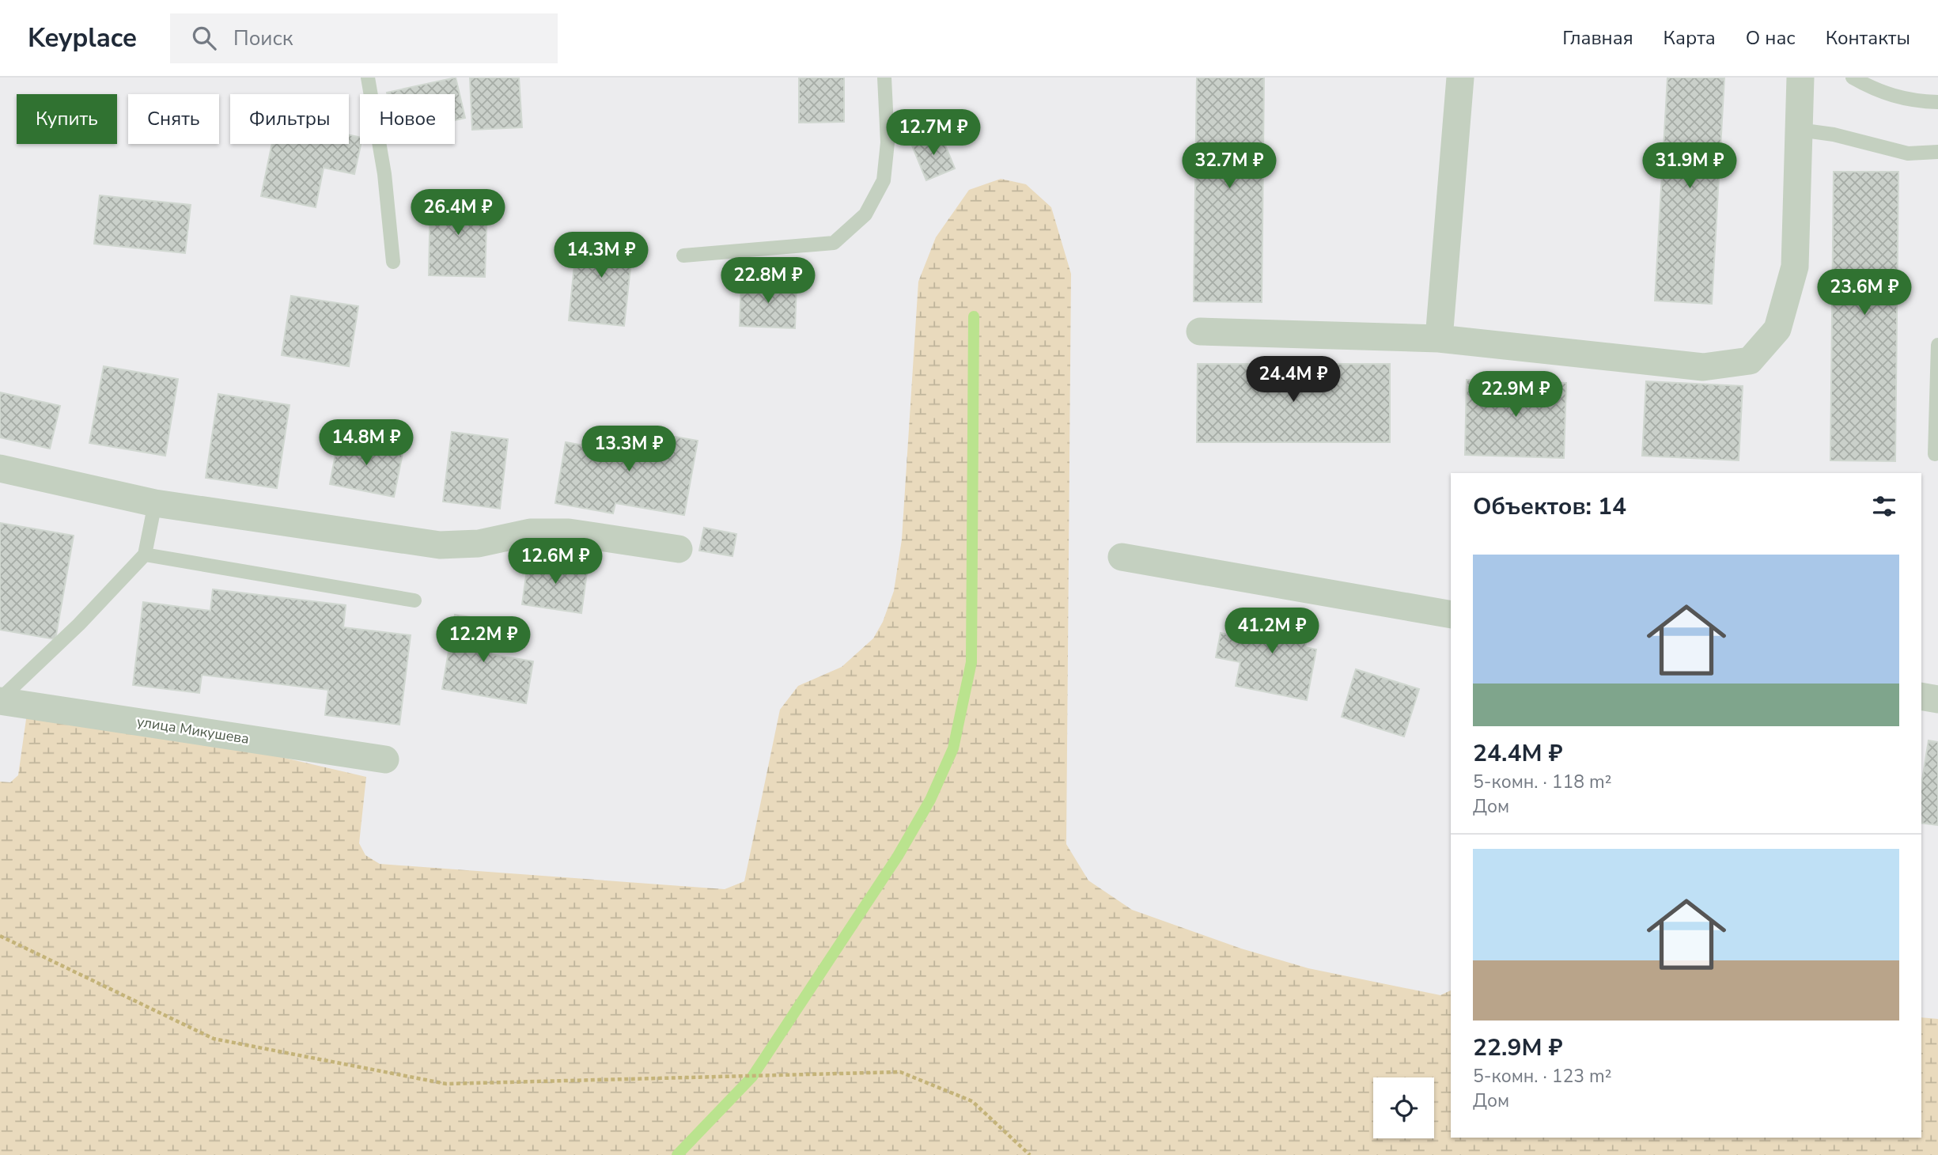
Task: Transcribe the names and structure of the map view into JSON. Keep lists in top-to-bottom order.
{
  "streets": {
    "street": ["улица Микушева"]
  },
  "page": {
    "header": "Keyplace",
    "search": "Поиск",
    "nav": [
      "Главная",
      "Карта",
      "О нас",
      "Контакты"
    ],
    "chip": [
      "Купить",
      "Снять",
      "Фильтры",
      "Новое"
    ],
    "price": [
      "12.7M ₽",
      "32.7M ₽",
      "31.9M ₽",
      "26.4M ₽",
      "14.3M ₽",
      "22.8M ₽",
      "23.6M ₽",
      "24.4M ₽",
      "22.9M ₽",
      "14.8M ₽",
      "13.3M ₽",
      "12.6M ₽",
      "41.2M ₽",
      "12.2M ₽"
    ],
    "heading": "Объектов: 14",
    "list": [
      {
        "name": "24.4M ₽",
        "note": "5-комн. · 118 m² · Дом"
      },
      {
        "name": "22.9M ₽",
        "note": "5-комн. · 123 m² · Дом"
      }
    ]
  }
}
